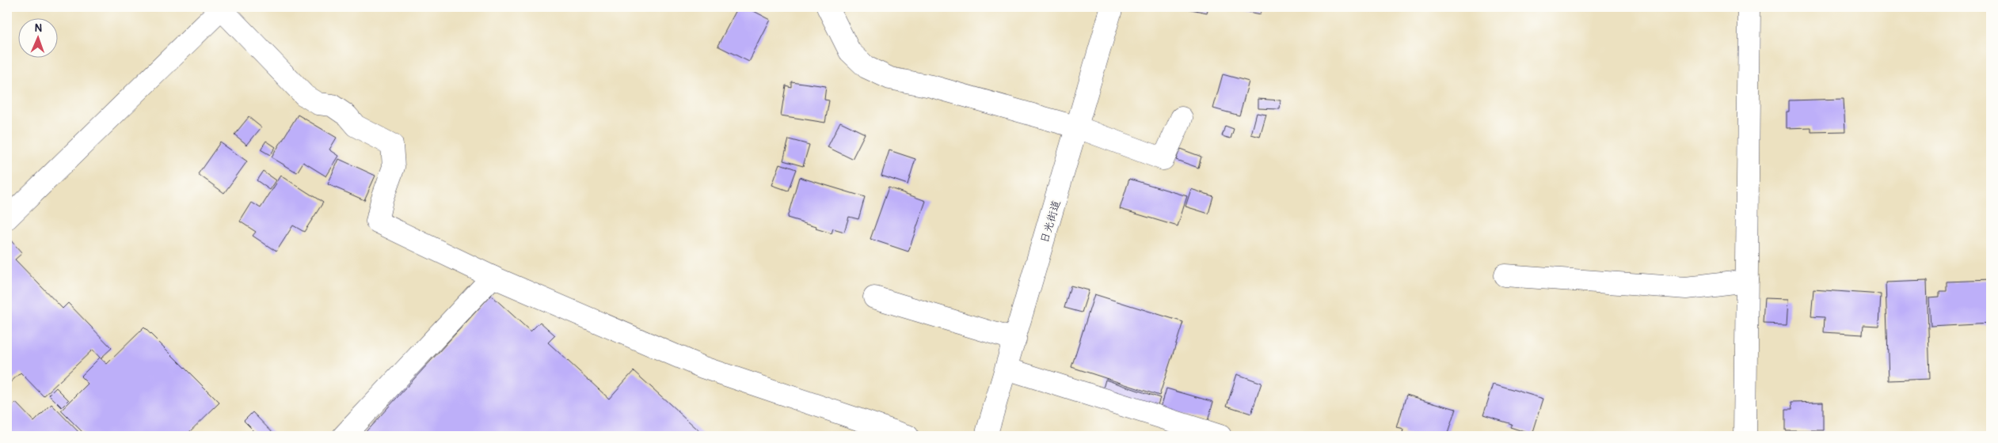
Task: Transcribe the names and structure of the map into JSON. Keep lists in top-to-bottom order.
{
  "streets": {
    "main road": ["日光街道"]
  },
  "north": "top"
}
